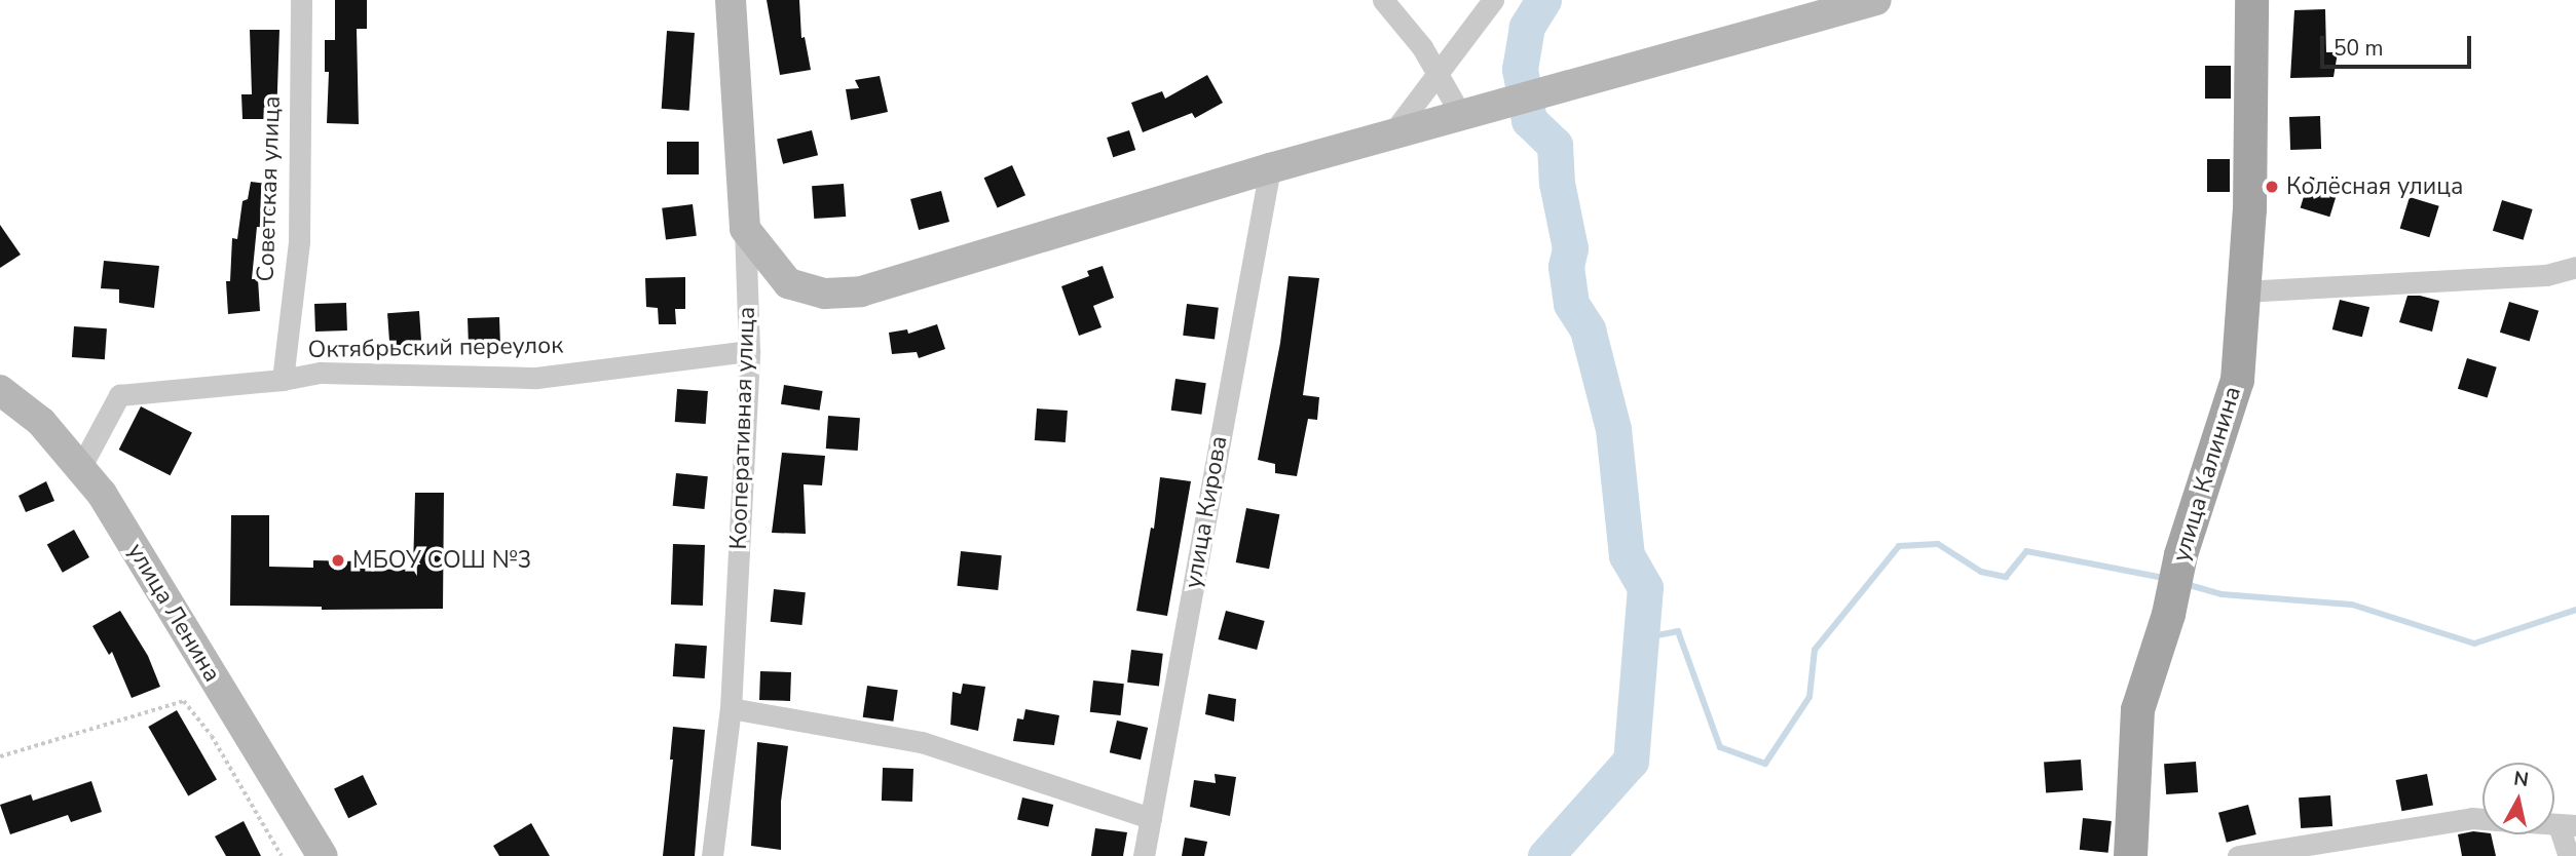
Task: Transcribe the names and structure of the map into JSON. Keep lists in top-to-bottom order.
{
  "streets": {
    "main road": ["улица Калинина"],
    "street": [
      "Советская улица",
      "Октябрьский переулок",
      "Кооперативная улица",
      "улица Кирова",
      "улица Ленина"
    ]
  },
  "crossings": [
    ["Советская улица", "Октябрьский переулок"],
    ["Октябрьский переулок", "Кооперативная улица"],
    ["Октябрьский переулок", "улица Ленина"]
  ],
  "places": ["Колёсная улица", "МБОУ СОШ №3"],
  "scale_bar": "50 m",
  "north": "top"
}
